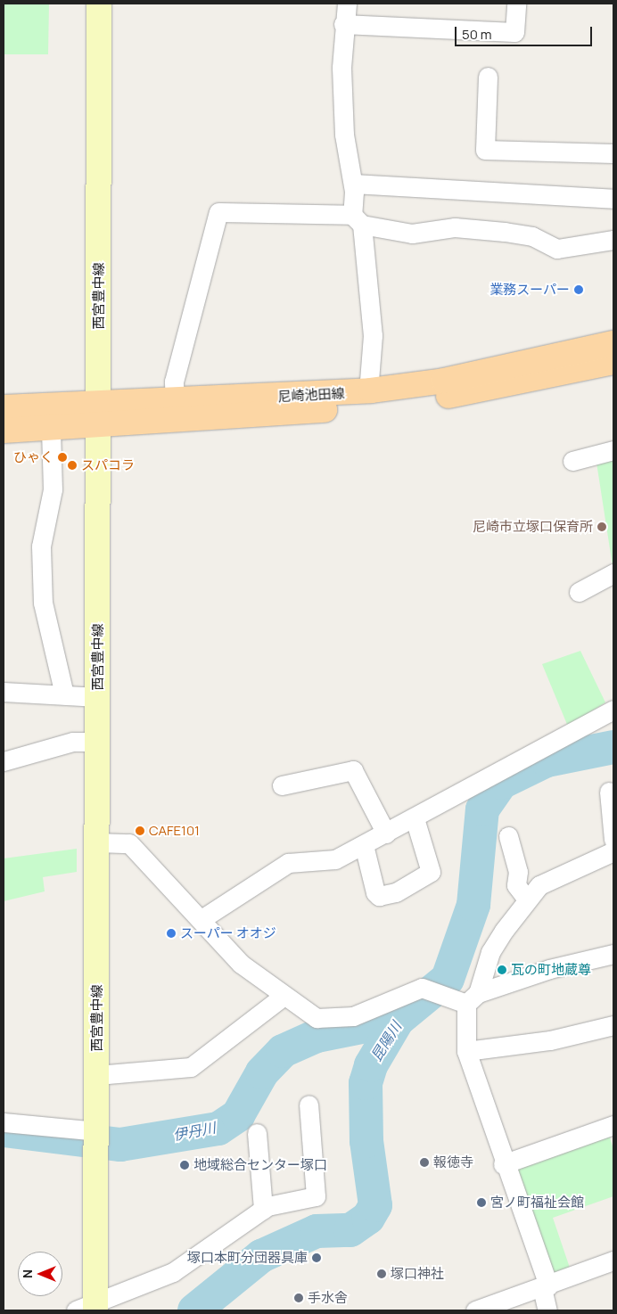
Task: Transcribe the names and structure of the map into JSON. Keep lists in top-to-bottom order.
{
  "streets": {
    "main road": ["西宮豊中線", "尼崎池田線"]
  },
  "crossings": [
    ["西宮豊中線", "尼崎池田線"]
  ],
  "water": ["昆陽川", "伊丹川"],
  "places": [
    "業務スーパー",
    "ひゃく",
    "スパコラ",
    "尼崎市立塚口保育所",
    "CAFE101",
    "スーパー オオジ",
    "瓦の町地蔵尊",
    "報徳寺",
    "地域総合センター塚口",
    "宮ノ町福祉会館",
    "塚口本町分団器具庫",
    "塚口神社",
    "手水舎"
  ],
  "scale_bar": "50 m",
  "north": "left"
}
